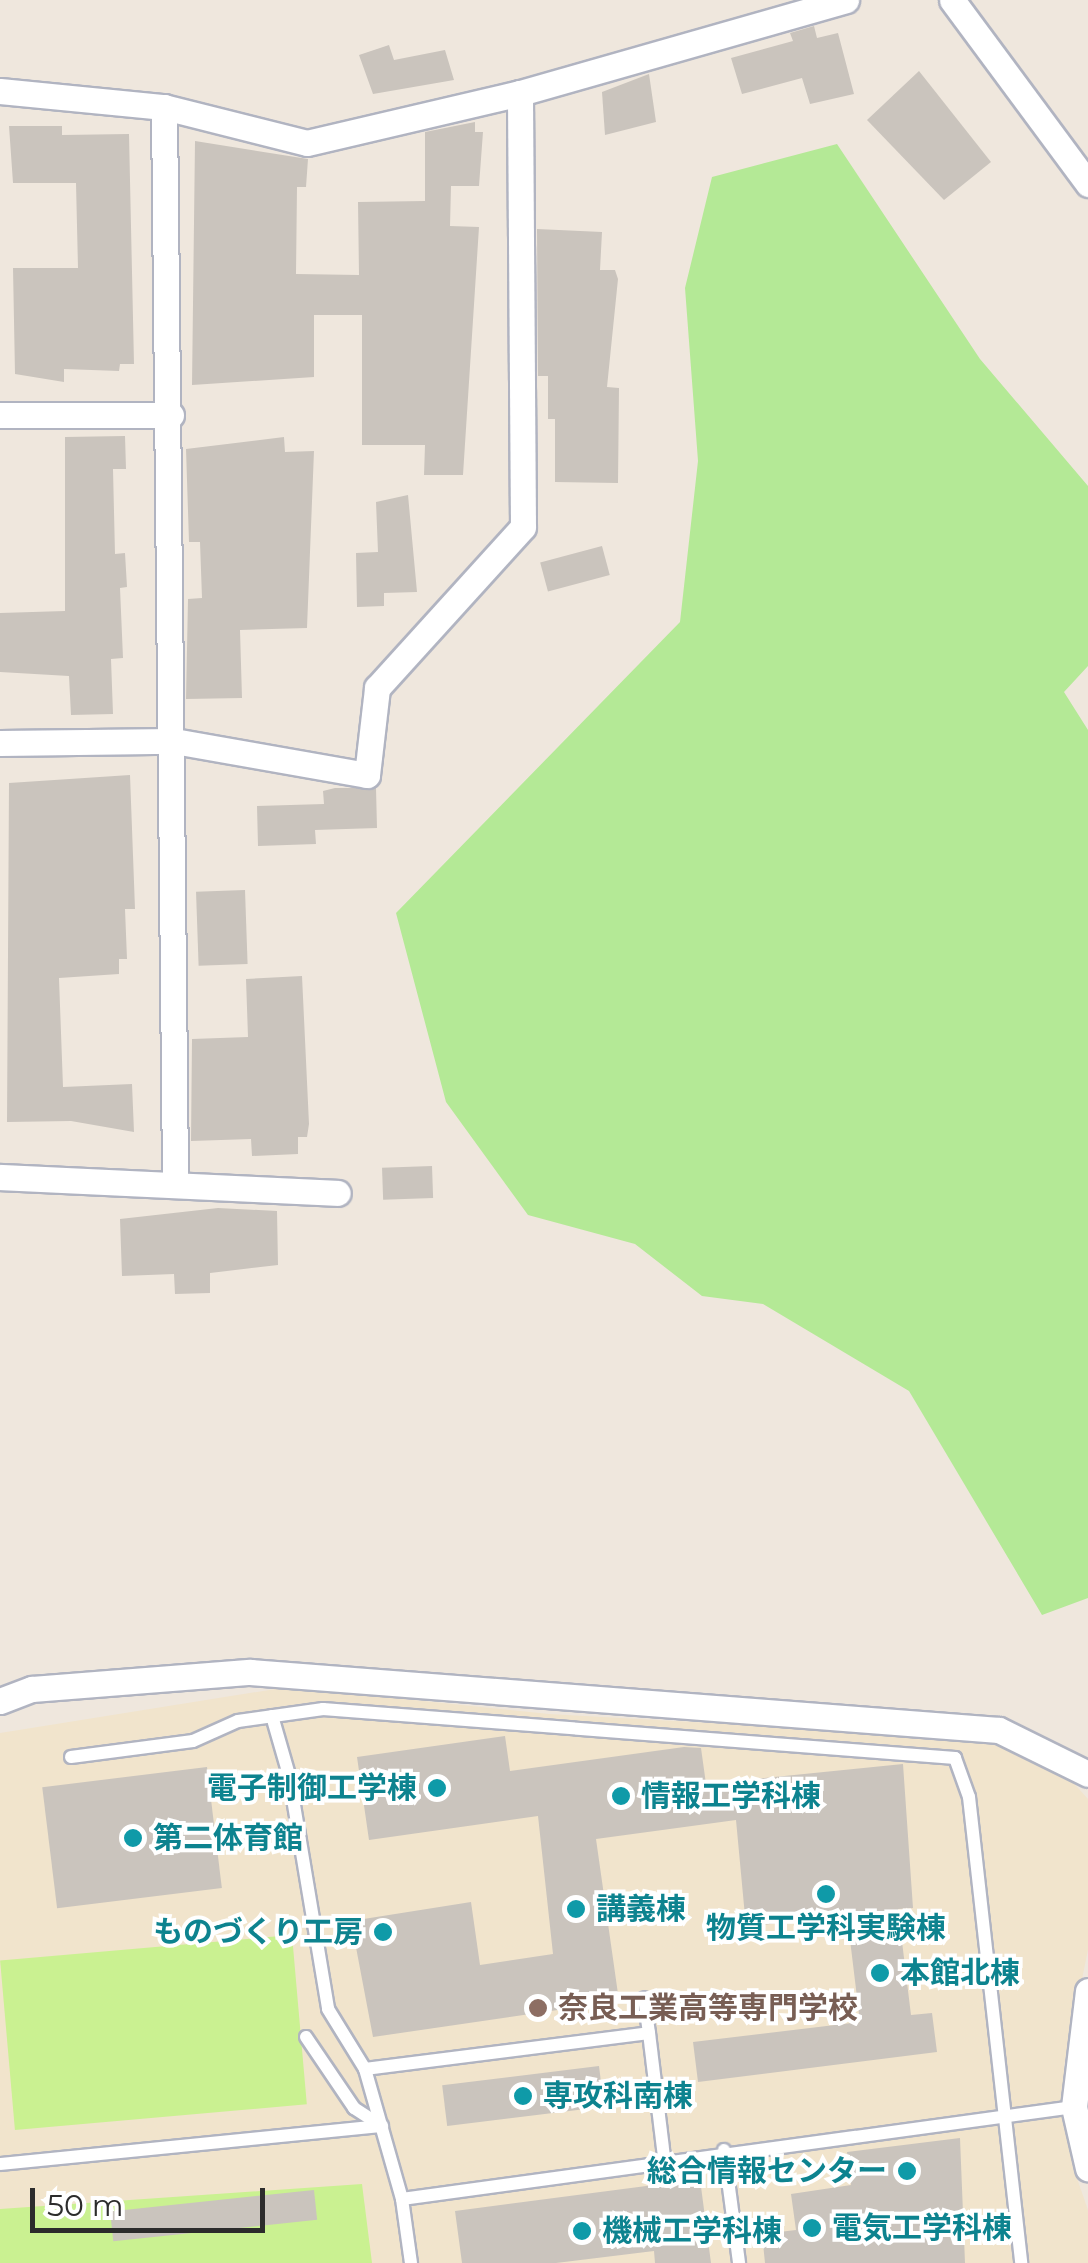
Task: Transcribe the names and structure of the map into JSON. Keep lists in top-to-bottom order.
{
  "places": [
    "電子制御工学棟",
    "情報工学科棟",
    "第二体育館",
    "物質工学科実験棟",
    "講義棟",
    "ものづくり工房",
    "本館北棟",
    "奈良工業高等専門学校",
    "専攻科南棟",
    "総合情報センター",
    "電気工学科棟",
    "機械工学科棟"
  ],
  "scale_bar": "50 m"
}
